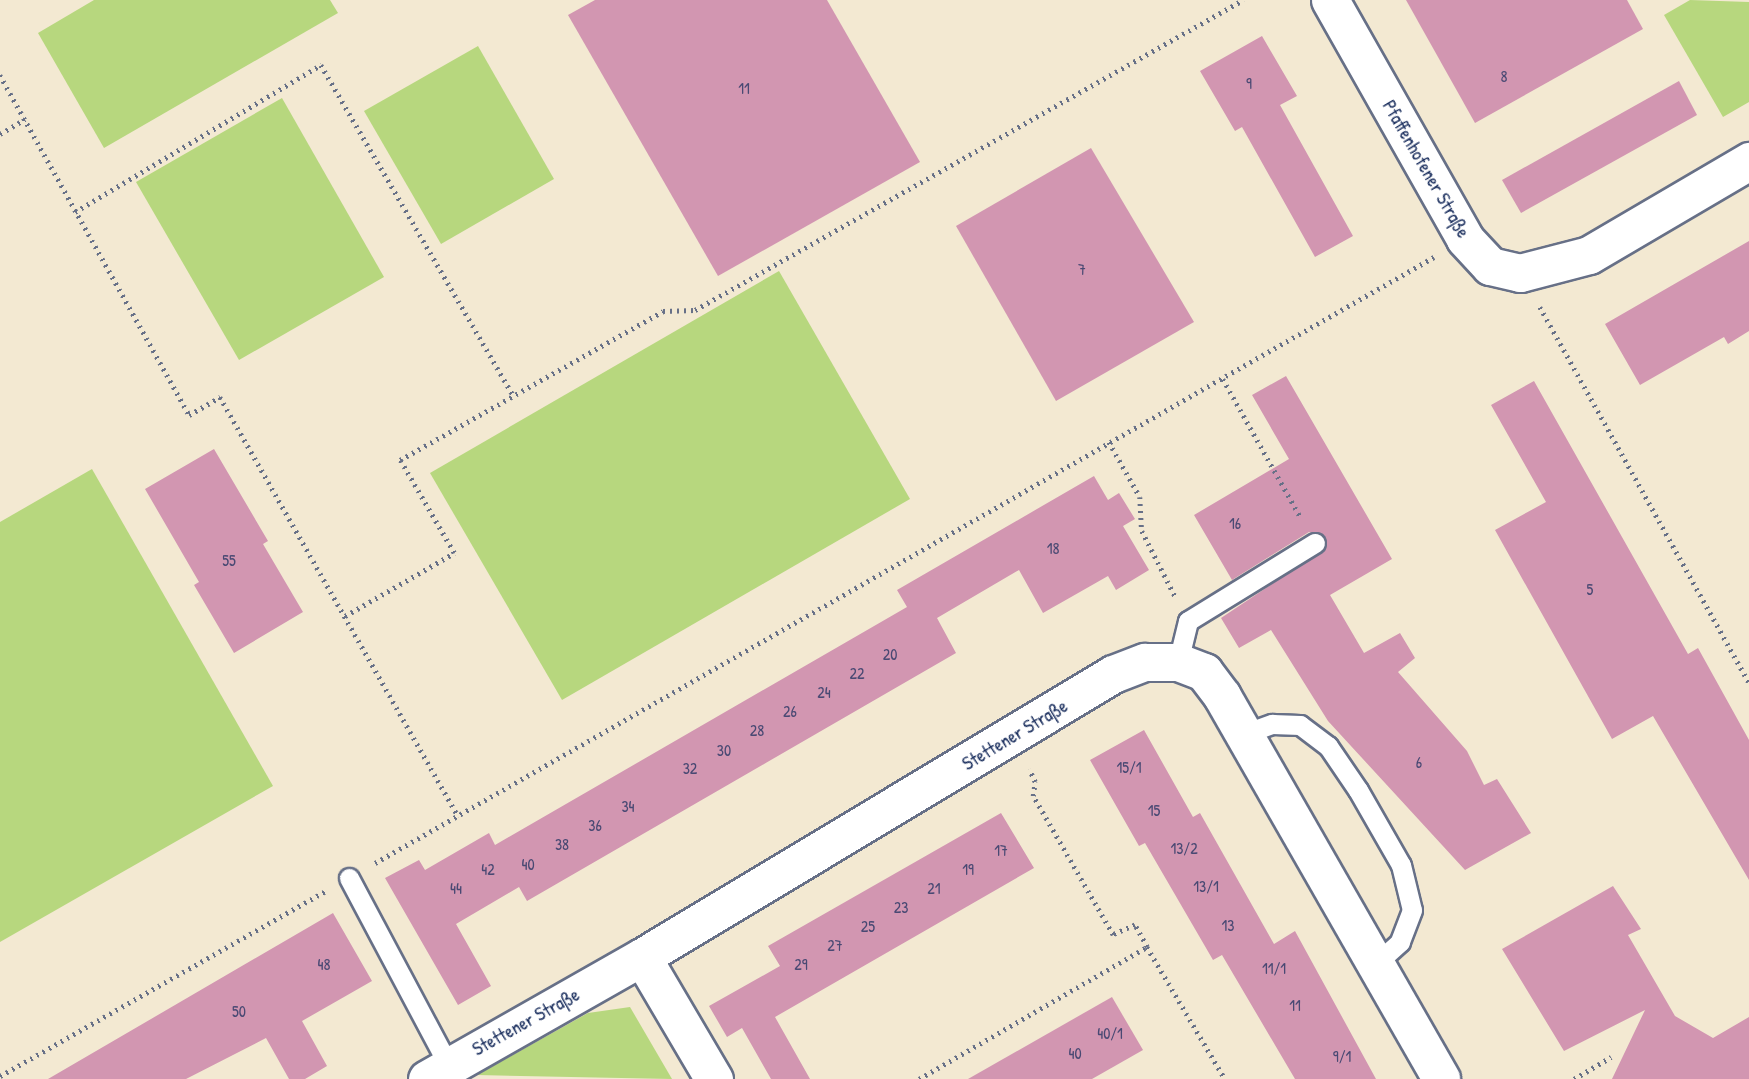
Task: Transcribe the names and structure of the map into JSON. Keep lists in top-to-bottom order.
{
  "streets": {
    "street": ["Pfaffenhofener Straße", "Stettener Straße"]
  },
  "house_numbers": [
    "8",
    "9",
    "11",
    "7",
    "16",
    "18",
    "55",
    "5",
    "20",
    "22",
    "24",
    "26",
    "28",
    "30",
    "6",
    "15/1",
    "32",
    "34",
    "15",
    "36",
    "38",
    "13/2",
    "17",
    "40",
    "42",
    "19",
    "13/1",
    "44",
    "21",
    "23",
    "13",
    "25",
    "27",
    "48",
    "29",
    "11/1",
    "11",
    "50",
    "40/1",
    "40",
    "9/1"
  ]
}
